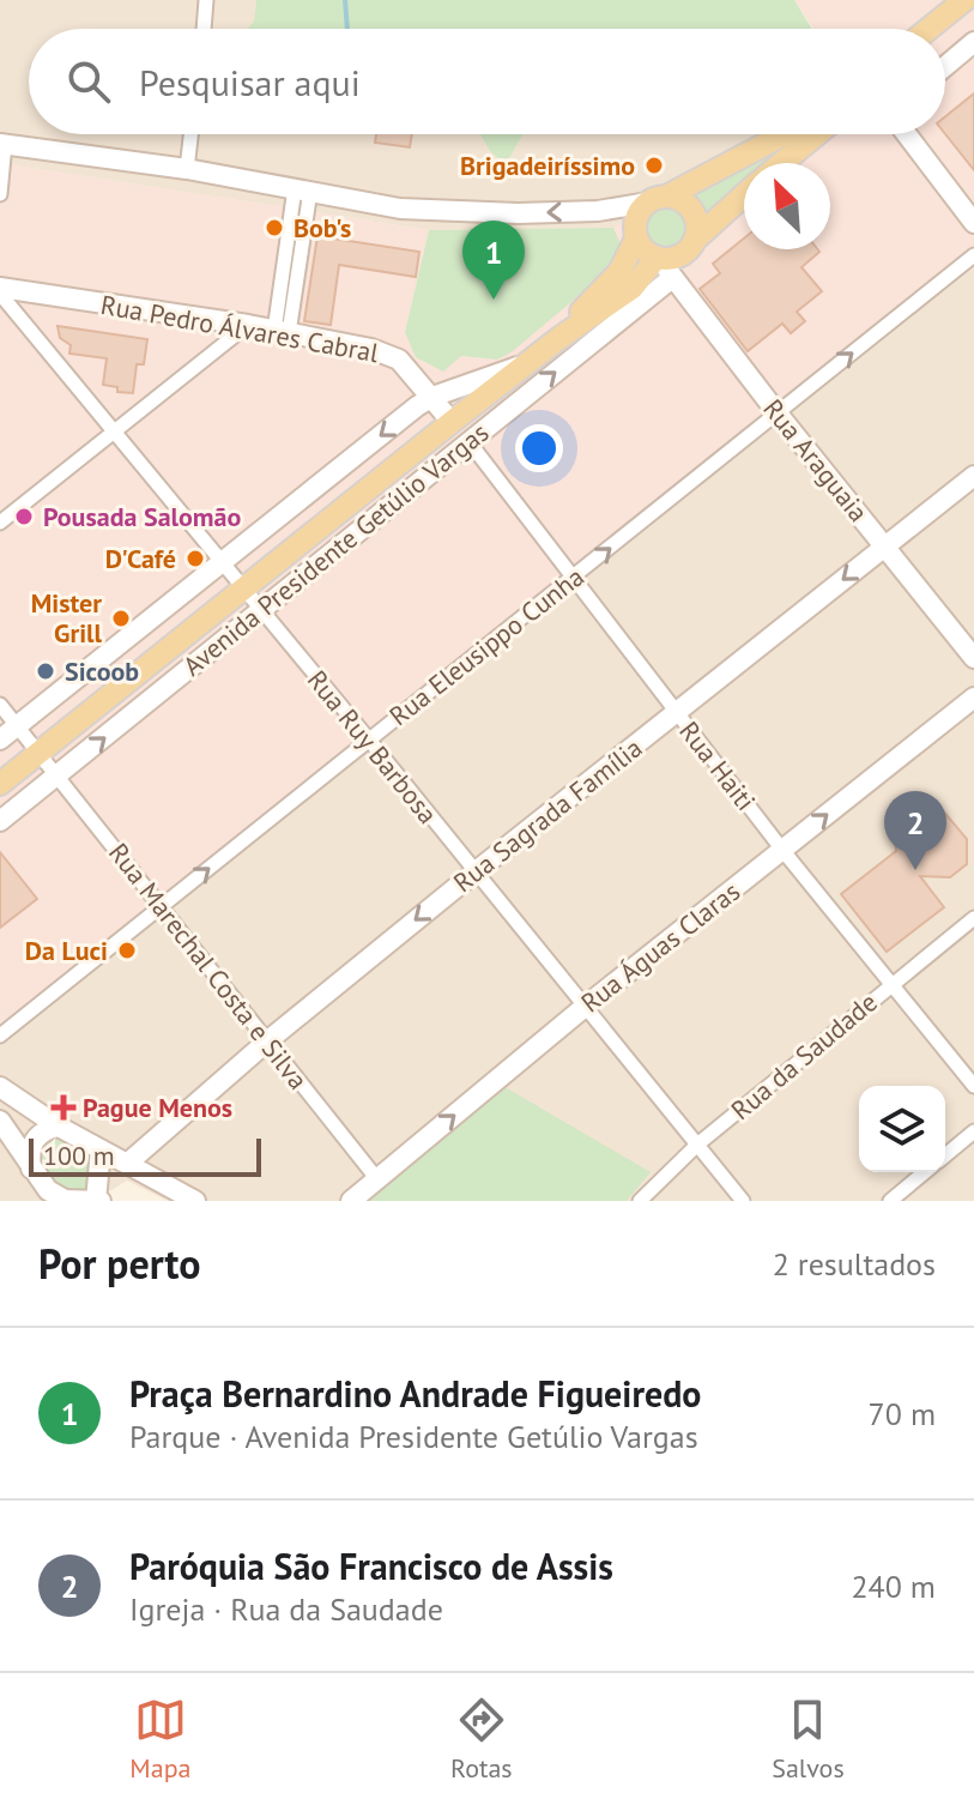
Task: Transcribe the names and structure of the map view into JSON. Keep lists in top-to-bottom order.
{
  "streets": {
    "main road": ["Avenida Presidente Getúlio Vargas"],
    "street": [
      "Rua Pedro Álvares Cabral",
      "Rua Araguaia",
      "Rua Eleusippo Cunha",
      "Rua Ruy Barbosa",
      "Rua Haiti",
      "Rua Sagrada Família",
      "Rua Águas Claras",
      "Rua Marechal Costa e Silva",
      "Rua da Saudade"
    ]
  },
  "crossings": [
    ["Rua Pedro Álvares Cabral", "Avenida Presidente Getúlio Vargas"],
    ["Rua Pedro Álvares Cabral", "Rua Ruy Barbosa"],
    ["Rua Araguaia", "Avenida Presidente Getúlio Vargas"],
    ["Rua Araguaia", "Rua Eleusippo Cunha"],
    ["Rua Araguaia", "Rua Sagrada Família"],
    ["Avenida Presidente Getúlio Vargas", "Rua Ruy Barbosa"],
    ["Avenida Presidente Getúlio Vargas", "Rua Haiti"],
    ["Avenida Presidente Getúlio Vargas", "Rua Marechal Costa e Silva"],
    ["Rua Eleusippo Cunha", "Rua Ruy Barbosa"],
    ["Rua Eleusippo Cunha", "Rua Haiti"],
    ["Rua Eleusippo Cunha", "Rua Marechal Costa e Silva"],
    ["Rua Ruy Barbosa", "Rua Sagrada Família"],
    ["Rua Ruy Barbosa", "Rua Águas Claras"],
    ["Rua Ruy Barbosa", "Rua da Saudade"],
    ["Rua Haiti", "Rua Sagrada Família"],
    ["Rua Haiti", "Rua Águas Claras"],
    ["Rua Haiti", "Rua da Saudade"],
    ["Rua Sagrada Família", "Rua Marechal Costa e Silva"],
    ["Rua Águas Claras", "Rua Marechal Costa e Silva"]
  ],
  "one_way": ["Rua Eleusippo Cunha", "Rua Sagrada Família", "Rua Águas Claras"],
  "places": {
    "other": [
      "Brigadeiríssimo",
      "Bob's",
      "Pousada Salomão",
      "D'Café",
      "Mister Grill",
      "Sicoob",
      "Da Luci"
    ],
    "health": ["Pague Menos"]
  },
  "scale_bar": "100 m",
  "north": "top left",
  "page": {
    "search": "Pesquisar aqui",
    "pins": ["1", "2"],
    "scale": "100 m",
    "heading": ["Por perto", "2 resultados"],
    "list": [
      {
        "mark": "1",
        "name": "Praça Bernardino Andrade Figueiredo",
        "note": "Parque · Avenida Presidente Getúlio Vargas",
        "value": "70 m"
      },
      {
        "mark": "2",
        "name": "Paróquia São Francisco de Assis",
        "note": "Igreja · Rua da Saudade",
        "value": "240 m"
      }
    ],
    "nav": ["Mapa", "Rotas", "Salvos"]
  }
}
